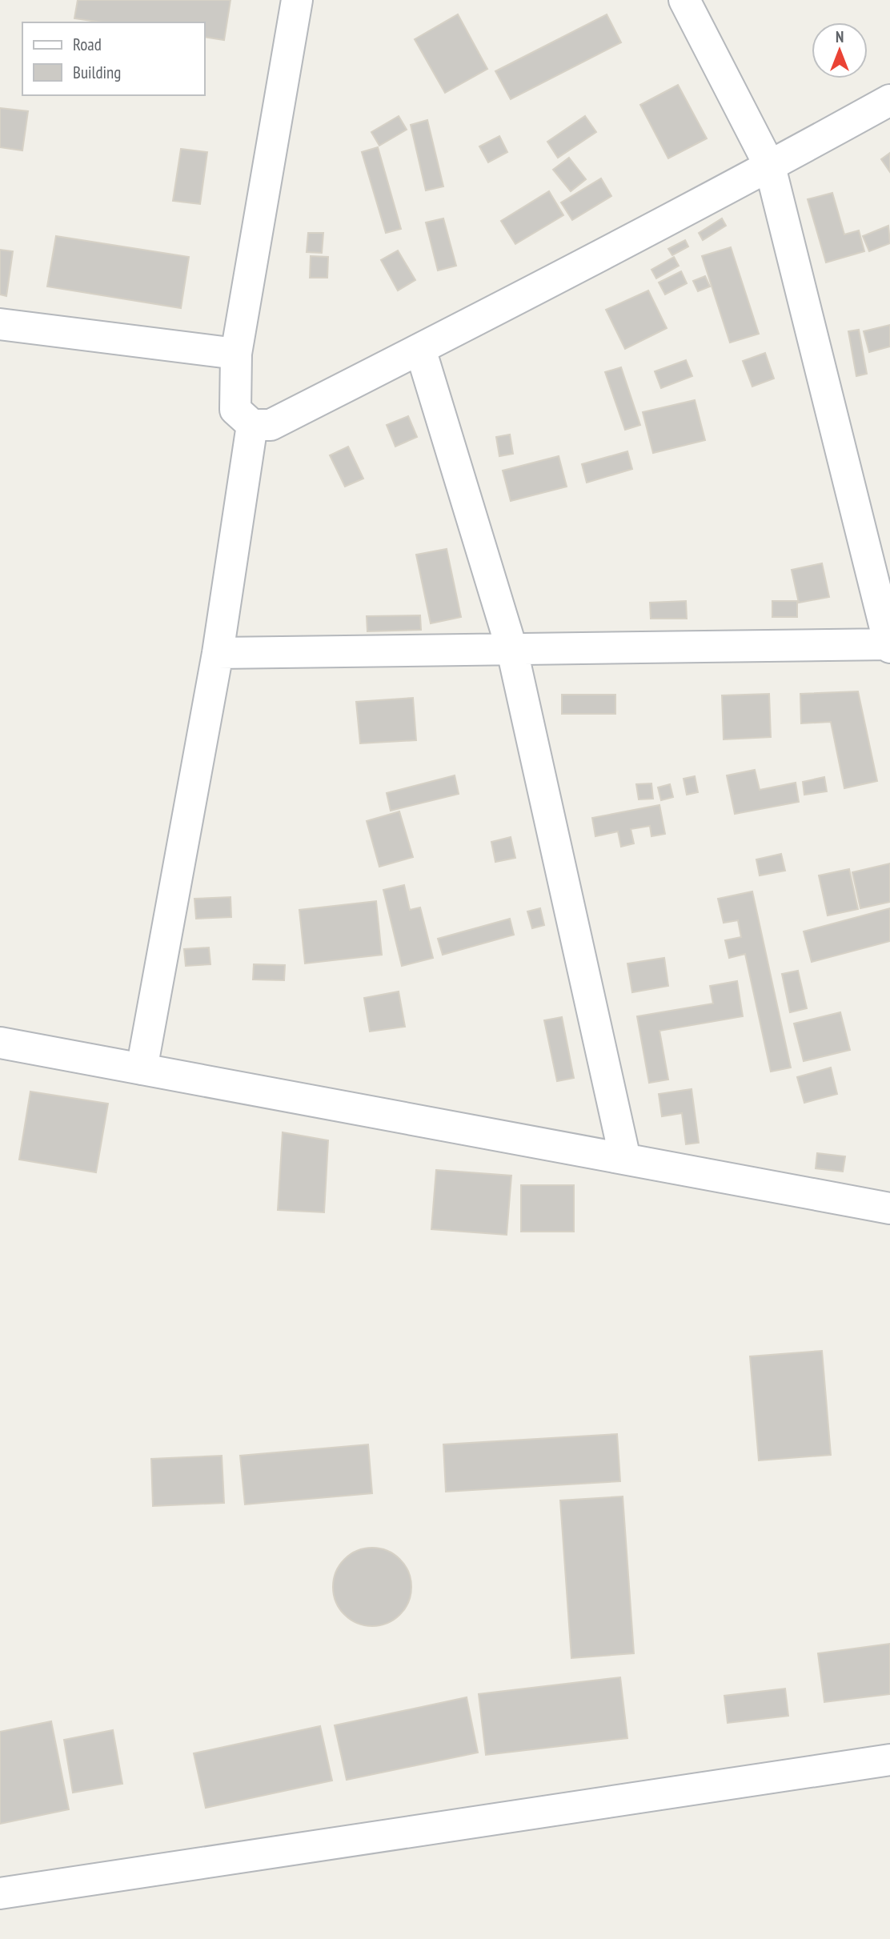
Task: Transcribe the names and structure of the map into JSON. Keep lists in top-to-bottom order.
{
  "legend": ["Road", "Building"],
  "north": "top"
}
